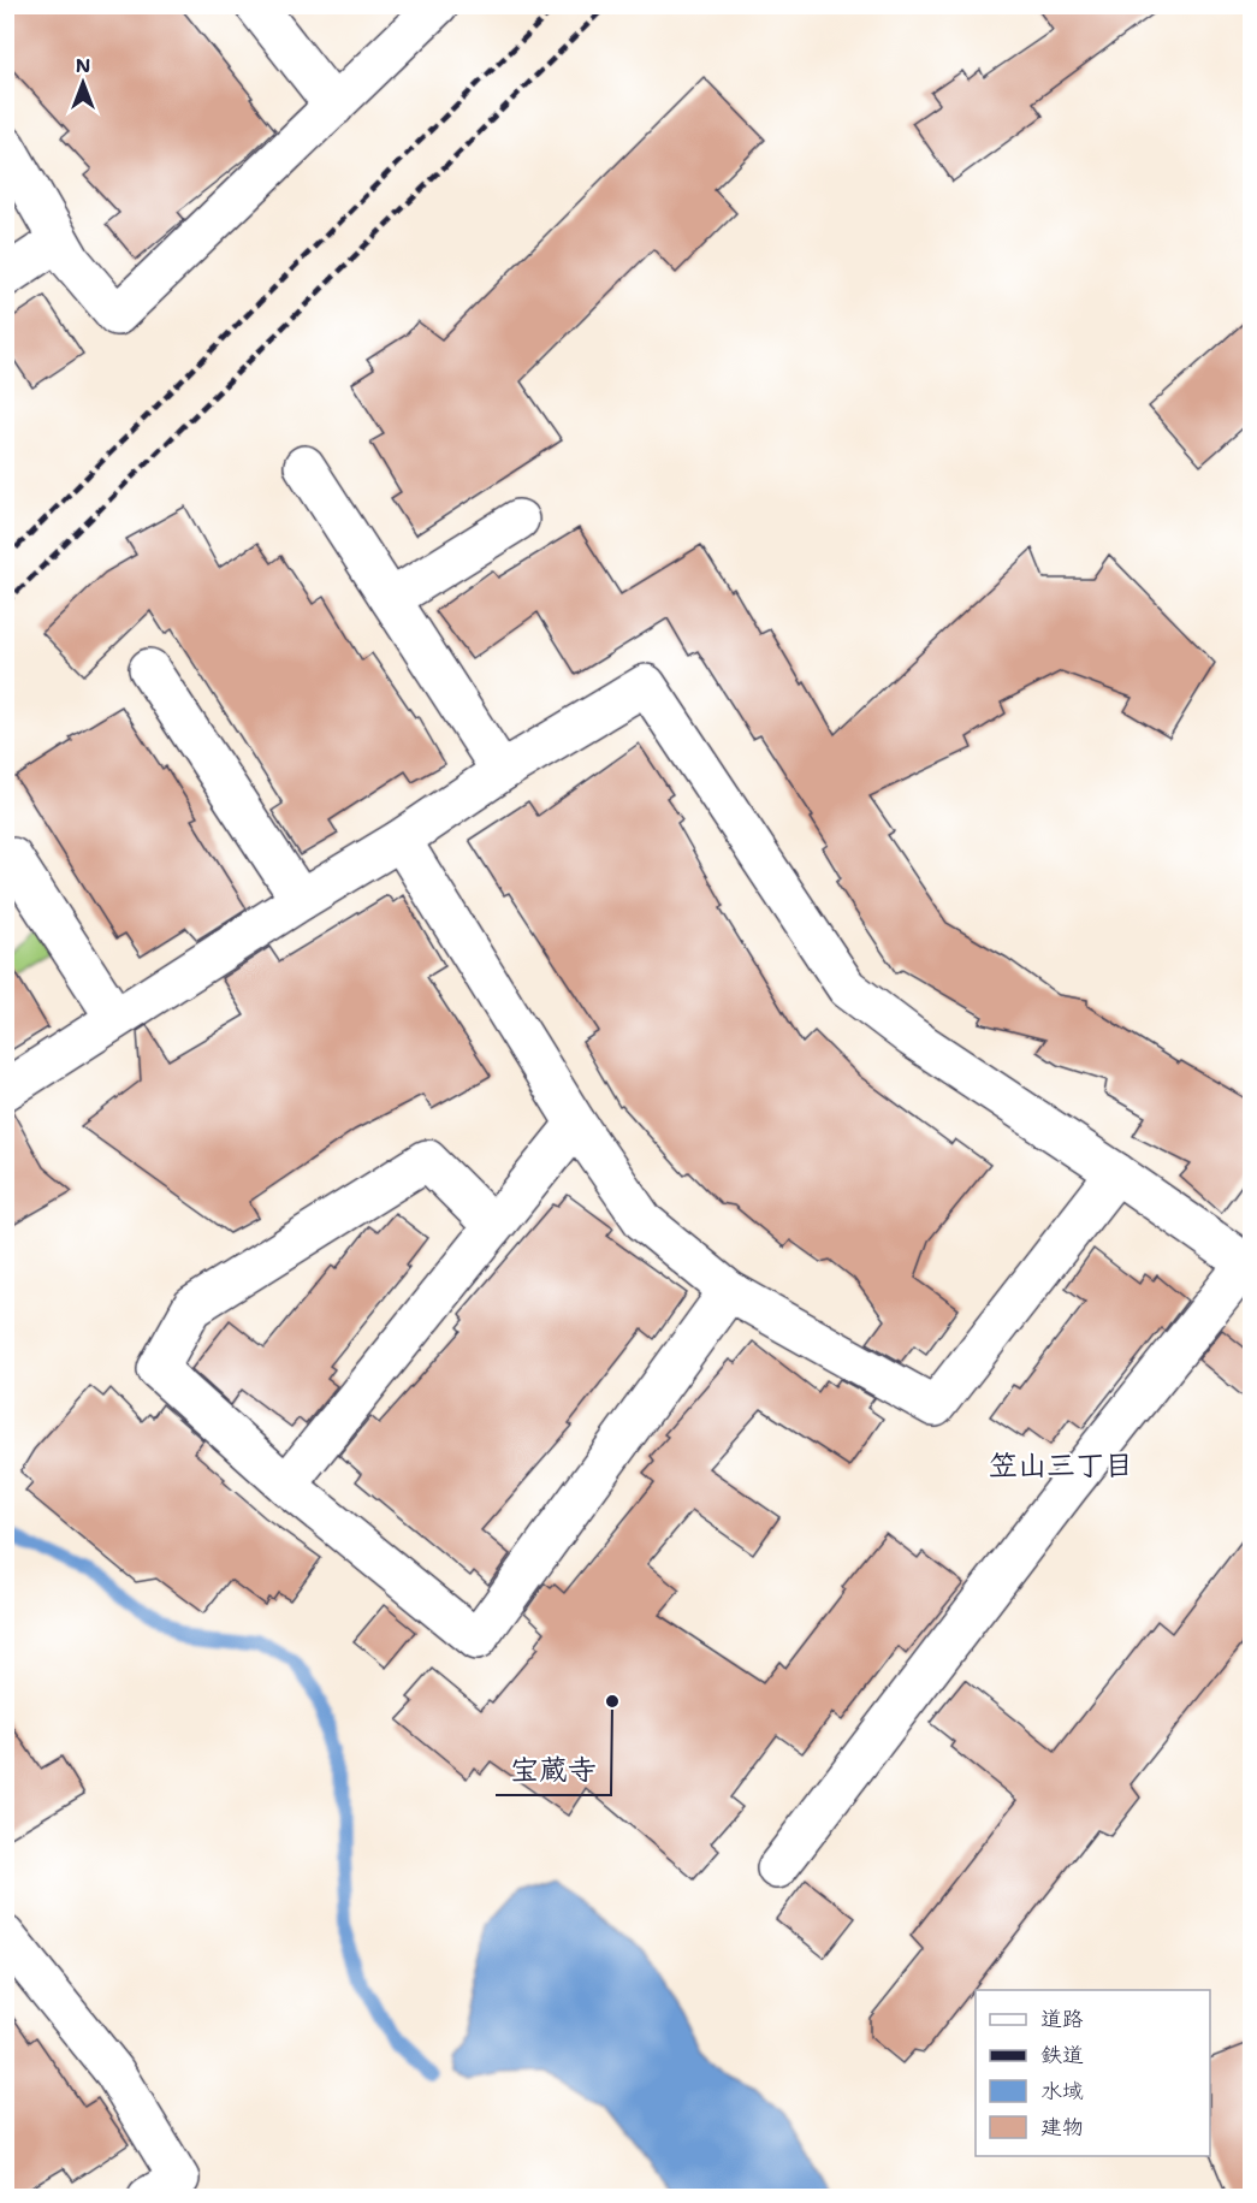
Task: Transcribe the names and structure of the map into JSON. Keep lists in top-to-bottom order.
{
  "districts": ["笠山三丁目"],
  "places": ["宝蔵寺"],
  "legend": [
    "道路",
    "鉄道",
    "水域",
    "建物"
  ],
  "north": "top"
}
